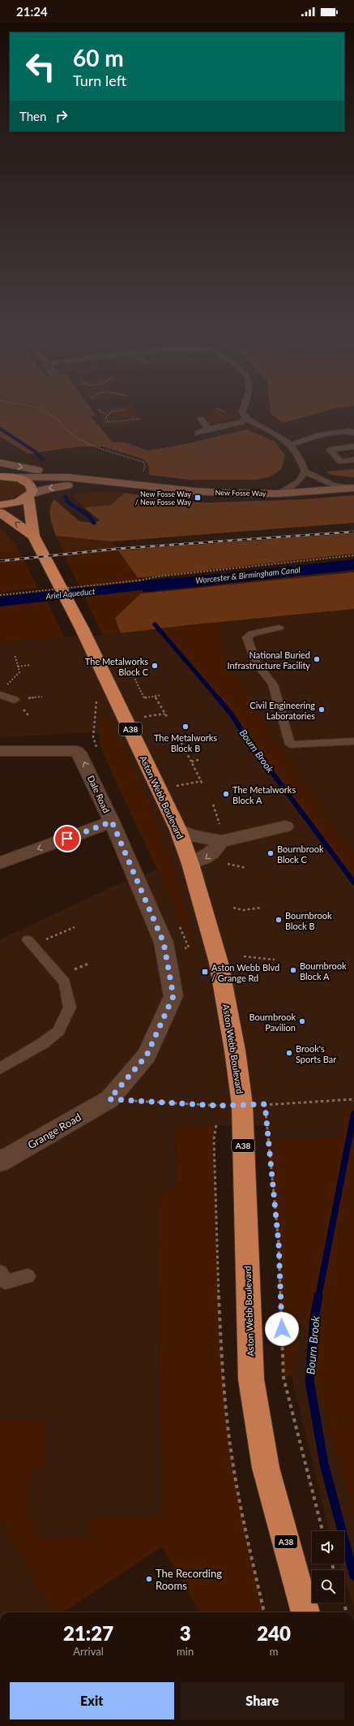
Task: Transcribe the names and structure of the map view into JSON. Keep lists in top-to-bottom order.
{
  "streets": {
    "highway": ["A38", "Aston Webb Boulevard"],
    "street": ["New Fosse Way", "Dale Road", "Grange Road"]
  },
  "crossings": [
    ["New Fosse Way", "A38"],
    ["New Fosse Way", "Aston Webb Boulevard"],
    ["A38", "Aston Webb Boulevard"],
    ["Dale Road", "Grange Road"]
  ],
  "water": ["Worcester & Birmingham Canal", "Ariel Aqueduct", "Bourn Brook"],
  "places": {
    "transit": ["New Fosse Way / New Fosse Way", "Aston Webb Blvd / Grange Rd"],
    "other": [
      "National Buried Infrastructure Facility",
      "The Metalworks Block C",
      "Civil Engineering Laboratories",
      "The Metalworks Block B",
      "The Metalworks Block A",
      "Bournbrook Block C",
      "Bournbrook Block B",
      "Bournbrook Block A",
      "Bournbrook Pavilion",
      "Brook's Sports Bar",
      "The Recording Rooms"
    ]
  },
  "page": {
    "status": "21:24",
    "turn": ["60 m", "Turn left"],
    "then": "Then",
    "eta": [
      "21:27",
      "Arrival",
      "3",
      "min",
      "240",
      "m"
    ],
    "buttons": ["Exit", "Share"]
  }
}
